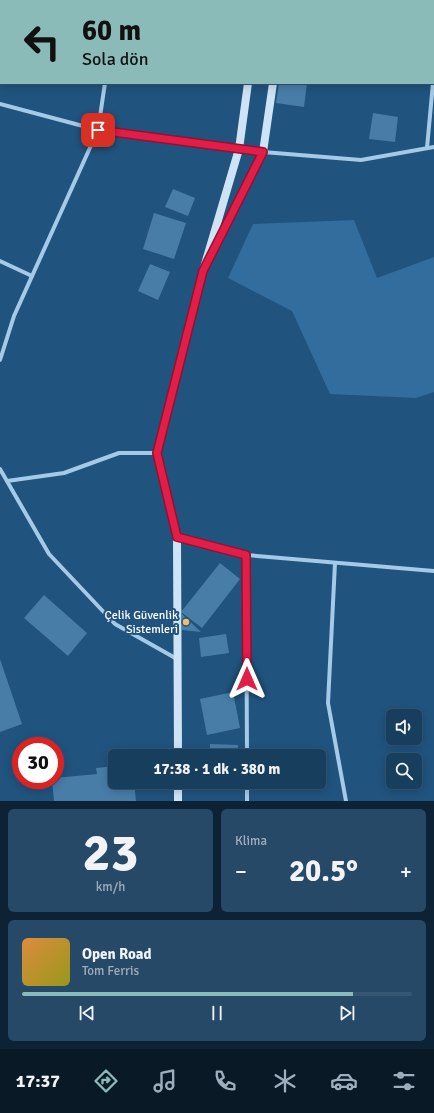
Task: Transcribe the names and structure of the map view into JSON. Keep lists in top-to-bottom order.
{
  "places": ["Çelik Güvenlik Sistemleri"],
  "page": {
    "turn": ["60 m", "Sola dön"],
    "limit": "30",
    "trip": "17:38 · 1 dk · 380 m",
    "tile": [
      ["23", "km/h"],
      "Klima"
    ],
    "heat": ["−", "20.5°", "+"],
    "song": ["Open Road", "Tom Ferris"],
    "tabs": "17:37"
  }
}
